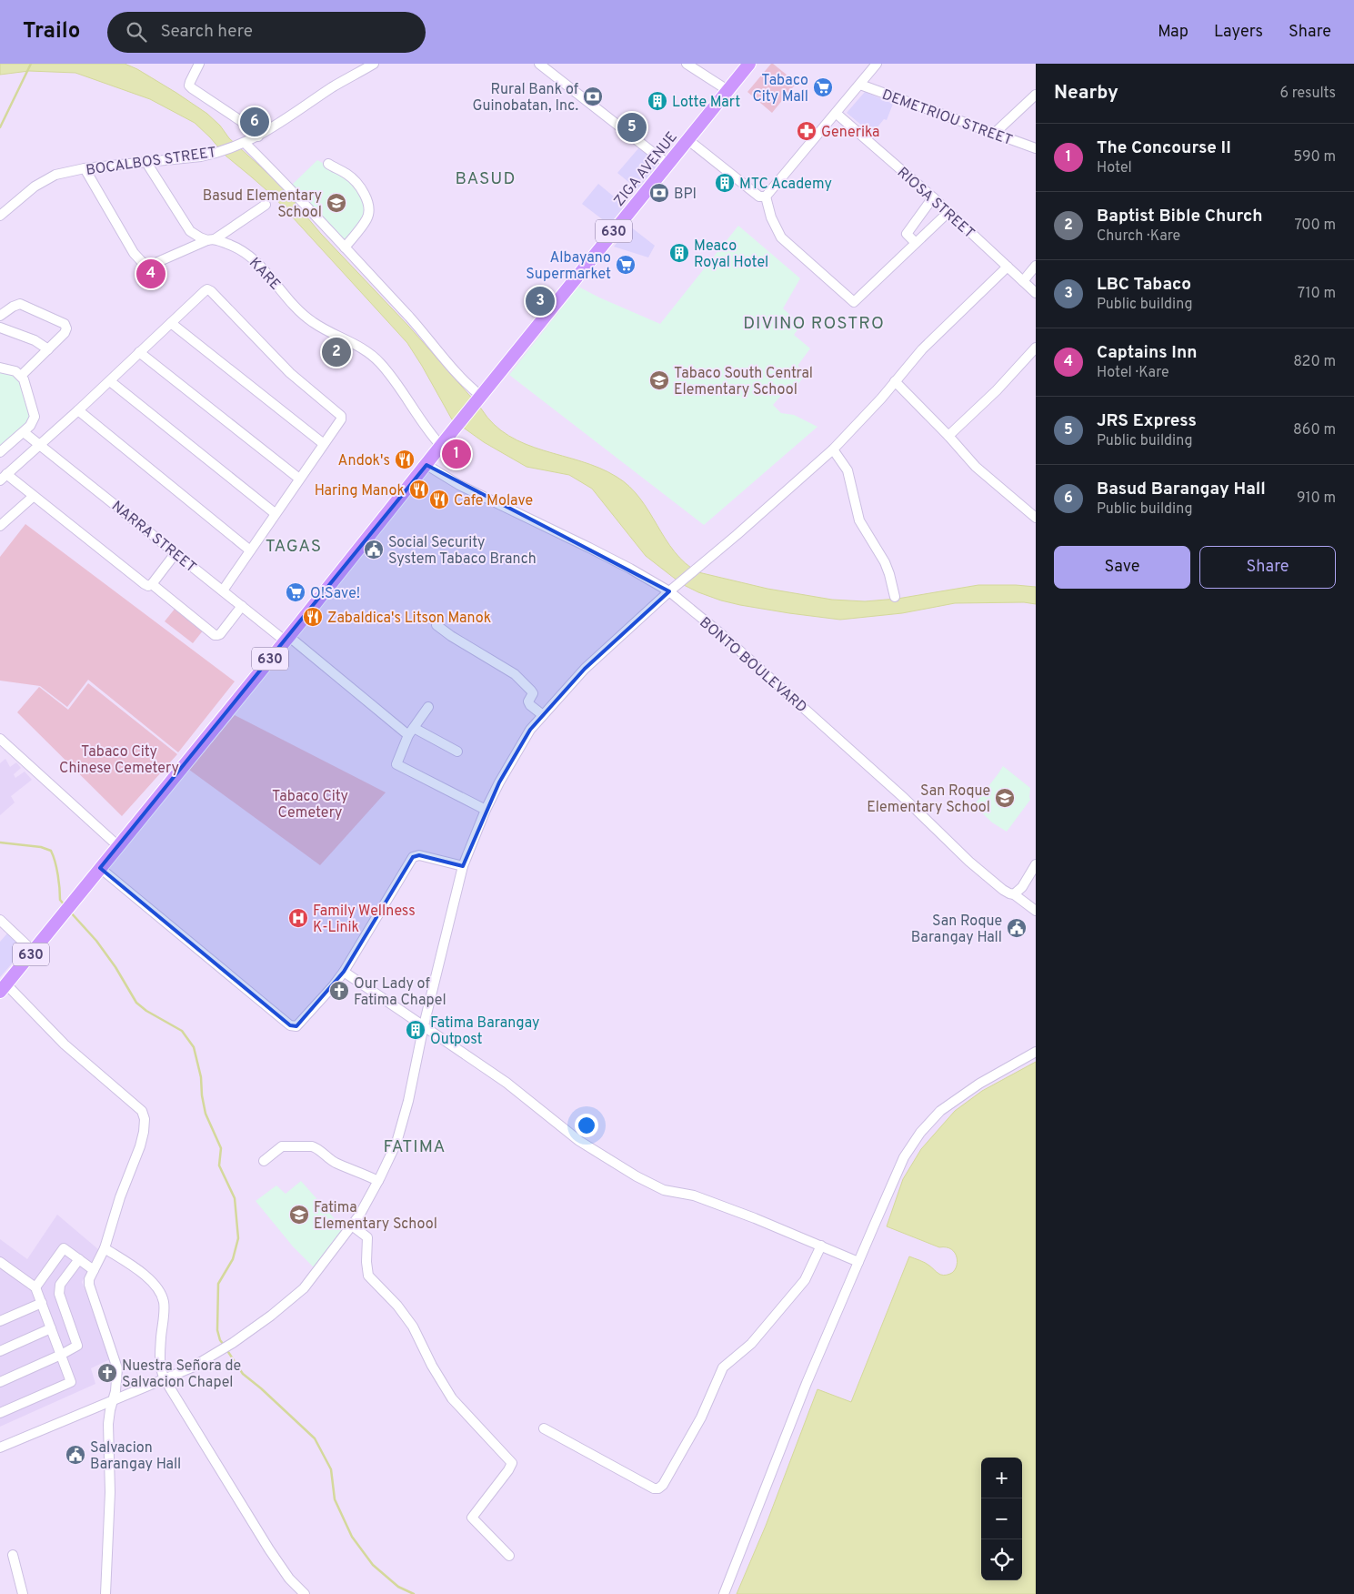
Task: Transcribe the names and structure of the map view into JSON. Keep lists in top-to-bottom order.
{
  "streets": {
    "main road": ["ZIGA AVENUE", "630"],
    "street": [
      "DEMETRIOU STREET",
      "BOCALBOS STREET",
      "RIOSA STREET",
      "KARE",
      "NARRA STREET",
      "BONTO BOULEVARD"
    ]
  },
  "crossings": [
    ["BOCALBOS STREET", "KARE"],
    ["ZIGA AVENUE", "630"],
    ["630", "KARE"],
    ["630", "NARRA STREET"],
    ["630", "BONTO BOULEVARD"]
  ],
  "districts": [
    "BASUD",
    "DIVINO ROSTRO",
    "TAGAS",
    "FATIMA"
  ],
  "parks": ["Tabaco City Chinese Cemetery", "Tabaco City Cemetery"],
  "places": {
    "supermarket": ["Tabaco City Mall", "Albayano Supermarket", "O!Save!"],
    "bank": ["Rural Bank of Guinobatan, Inc.", "BPI"],
    "building": [
      "Lotte Mart",
      "MTC Academy",
      "Meaco Royal Hotel",
      "Fatima Barangay Outpost"
    ],
    "pharmacy": ["Generika"],
    "school or university": [
      "Basud Elementary School",
      "Tabaco South Central Elementary School",
      "San Roque Elementary School",
      "Fatima Elementary School"
    ],
    "restaurant": [
      "Andok's",
      "Haring Manok",
      "Cafe Molave",
      "Zabaldica's Litson Manok"
    ],
    "public building": ["Social Security System Tabaco Branch", "San Roque Barangay Hall", "Salvacion Barangay Hall"],
    "hospital": ["Family Wellness K-Linik"],
    "church": ["Our Lady of Fatima Chapel", "Nuestra Señora de Salvacion Chapel"]
  },
  "page": {
    "header": "Trailo",
    "search": "Search here",
    "nav": ["Map", "Layers", "Share"],
    "heading": ["Nearby", "6 results"],
    "pins": [
      "6",
      "5",
      "4",
      "3",
      "2",
      "1"
    ],
    "list": [
      {
        "mark": "1",
        "name": "The Concourse II",
        "note": "Hotel",
        "value": "590 m"
      },
      {
        "mark": "2",
        "name": "Baptist Bible Church",
        "note": "Church · Kare",
        "value": "700 m"
      },
      {
        "mark": "3",
        "name": "LBC Tabaco",
        "note": "Public building",
        "value": "710 m"
      },
      {
        "mark": "4",
        "name": "Captains Inn",
        "note": "Hotel · Kare",
        "value": "820 m"
      },
      {
        "mark": "5",
        "name": "JRS Express",
        "note": "Public building",
        "value": "860 m"
      },
      {
        "mark": "6",
        "name": "Basud Barangay Hall",
        "note": "Public building",
        "value": "910 m"
      }
    ],
    "buttons": ["Save", "Share"],
    "map_buttons": ["+", "−"]
  }
}
